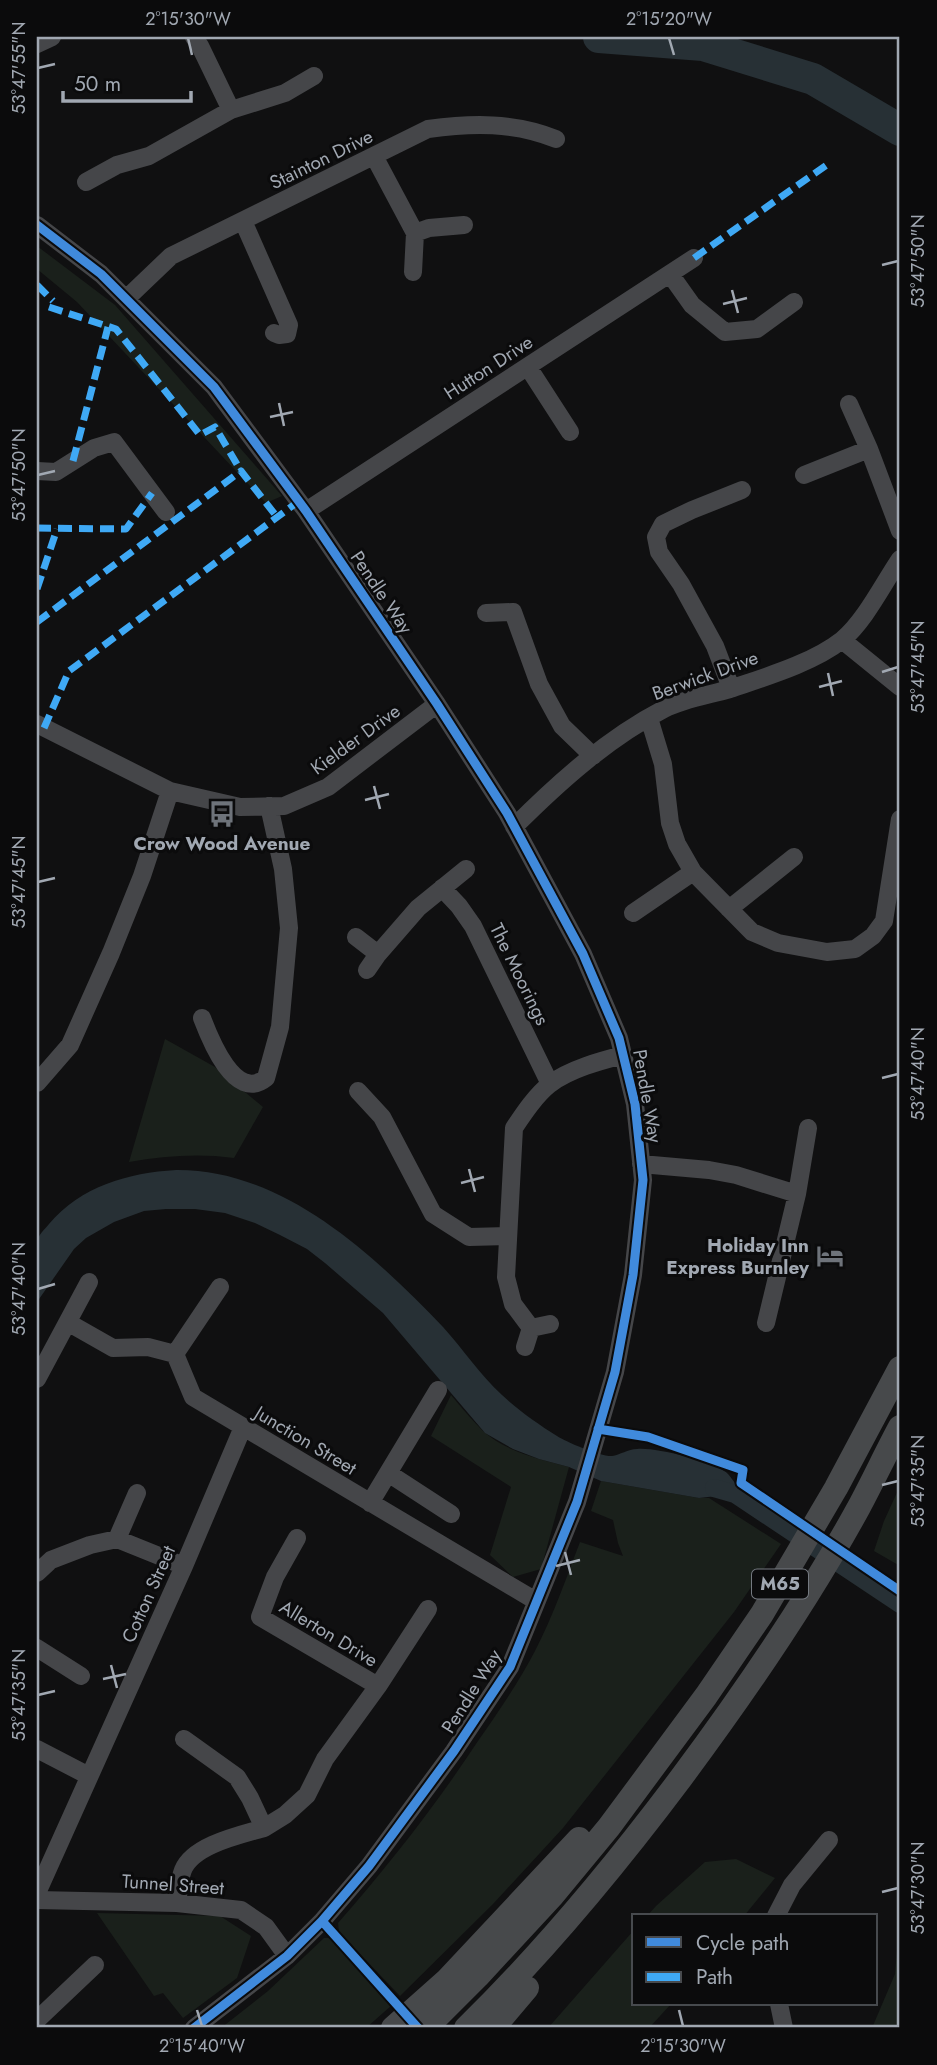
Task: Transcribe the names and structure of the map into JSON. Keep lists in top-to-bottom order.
{
  "streets": {
    "highway": ["M65"],
    "street": [
      "Stainton Drive",
      "Hutton Drive",
      "Pendle Way",
      "Berwick Drive",
      "Kielder Drive",
      "The Moorings",
      "Junction Street",
      "Cotton Street",
      "Allerton Drive",
      "Tunnel Street"
    ]
  },
  "crossings": [
    ["Stainton Drive", "Pendle Way"],
    ["Hutton Drive", "Pendle Way"],
    ["Pendle Way", "Berwick Drive"],
    ["Pendle Way", "Kielder Drive"],
    ["Pendle Way", "Junction Street"],
    ["Pendle Way", "Tunnel Street"],
    ["Junction Street", "Cotton Street"],
    ["Allerton Drive", "Tunnel Street"]
  ],
  "places": {
    "bus stop": ["Crow Wood Avenue"],
    "hotel": ["Holiday Inn Express Burnley"]
  },
  "legend": ["Cycle path", "Path"],
  "scale_bar": "50 m",
  "coordinates": [
    "2°15'30\"W",
    "2°15'20\"W",
    "53°47'55\"N",
    "53°47'50\"N",
    "53°47'45\"N",
    "53°47'40\"N",
    "53°47'35\"N",
    "53°47'30\"N",
    "2°15'40\"W"
  ]
}
